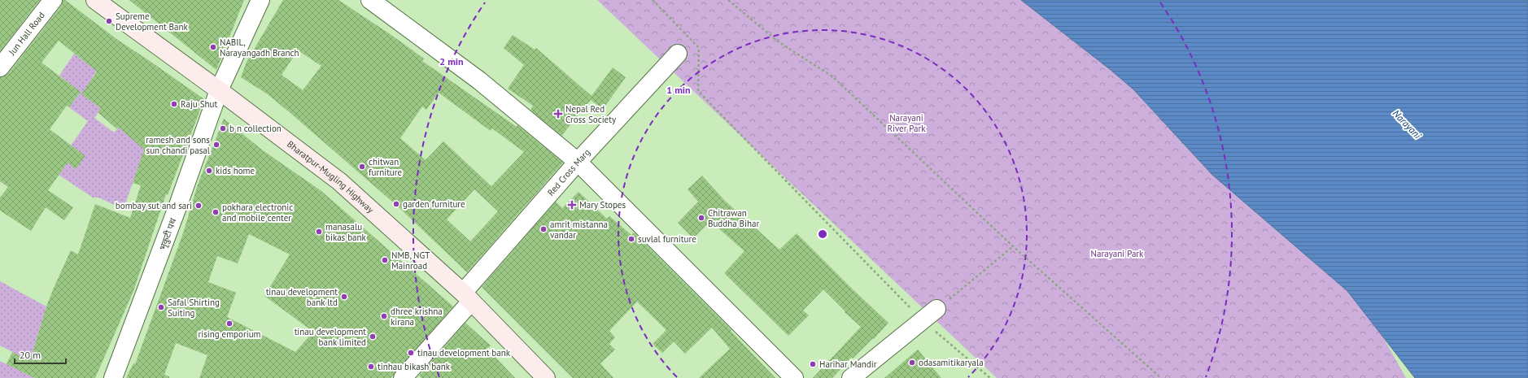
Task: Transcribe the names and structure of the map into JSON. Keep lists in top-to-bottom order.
{
  "streets": {
    "main road": ["Bharatpur-Mugling Highway"],
    "street": ["Jun Hall Road", "Red Cross Marg", "भृकुटी पथ"]
  },
  "crossings": [
    ["Red Cross Marg", "Bharatpur-Mugling Highway"],
    ["Bharatpur-Mugling Highway", "भृकुटी पथ"]
  ],
  "water": ["Narayani"],
  "parks": ["Narayani River Park", "Narayani Park"],
  "places": {
    "other": [
      "Supreme Development Bank",
      "NABIL, Narayangadh Branch",
      "Raju Shut",
      "b n collection",
      "ramesh and sons sun chandi pasal",
      "chitwan furniture",
      "kids home",
      "garden furniture",
      "bombay sut and sari",
      "pokhara electronic and mobile center",
      "Chitrawan Buddha Bihar",
      "amrit mistanna vandar",
      "manasalu bikas bank",
      "suvlal furniture",
      "NMB, NGT Mainroad",
      "tinau development bank ltd",
      "Safal Shirting Suiting",
      "dhree krishna kirana",
      "rising emporium",
      "tinau development bank limited",
      "tinau development bank",
      "odasamitikaryala",
      "Harihar Mandir",
      "tinhau bikash bank"
    ],
    "health": ["Nepal Red Cross Society", "Mary Stopes"]
  },
  "scale_bar": "20 m",
  "rings": ["2 min", "1 min"]
}
